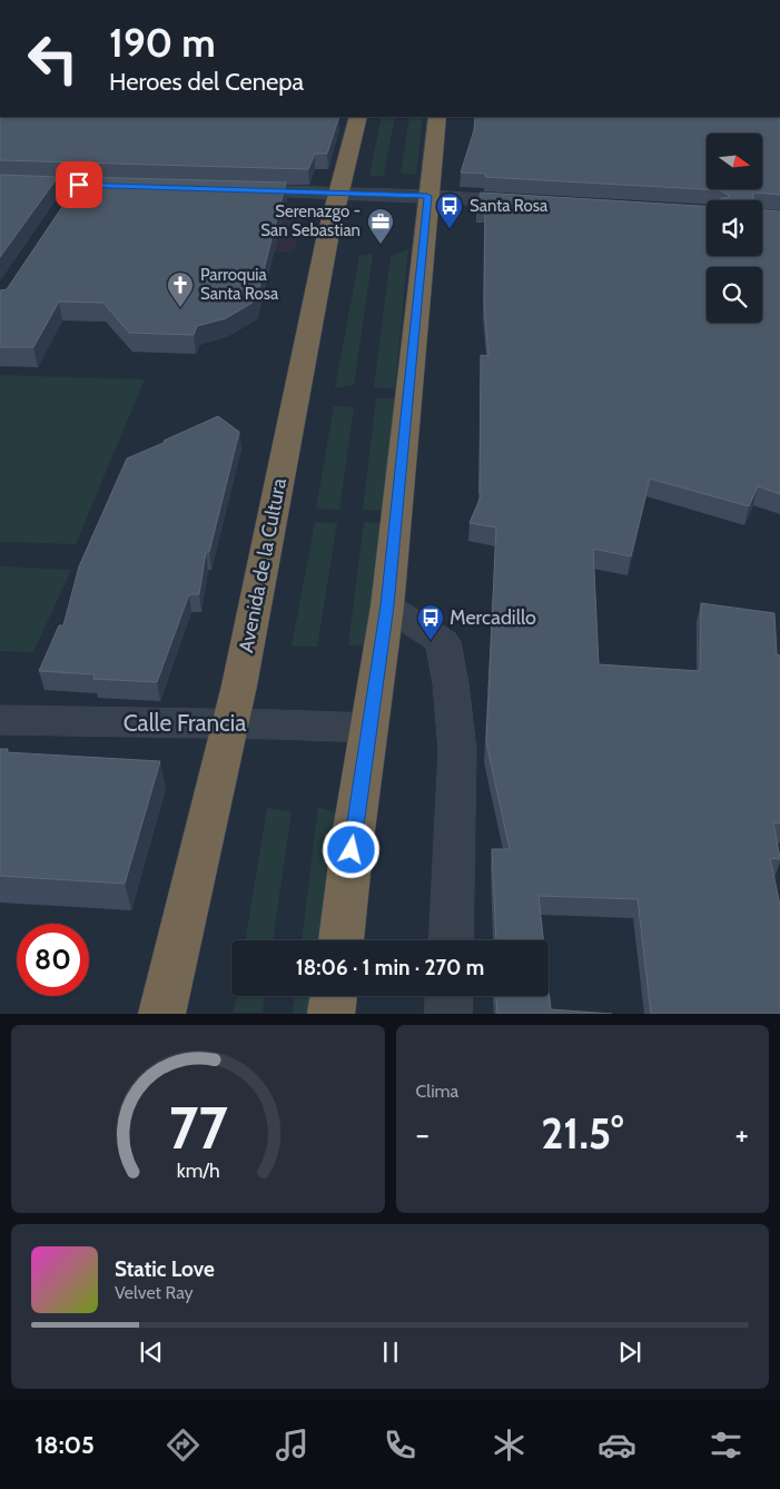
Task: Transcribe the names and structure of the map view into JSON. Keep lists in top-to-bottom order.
{
  "streets": {
    "highway": ["Avenida de la Cultura"],
    "street": ["Calle Francia"]
  },
  "crossings": [
    ["Avenida de la Cultura", "Calle Francia"]
  ],
  "places": {
    "bus stop": ["Santa Rosa", "Mercadillo"],
    "office": ["Serenazgo - San Sebastian"],
    "church": ["Parroquia Santa Rosa"]
  },
  "north": "right",
  "page": {
    "turn": ["190 m", "Heroes del Cenepa"],
    "limit": "80",
    "trip": "18:06 · 1 min · 270 m",
    "tile": "Clima",
    "heat": ["−", "21.5°", "+"],
    "song": ["Static Love", "Velvet Ray"],
    "tabs": "18:05",
    "gauge": ["77", "km/h"]
  }
}
